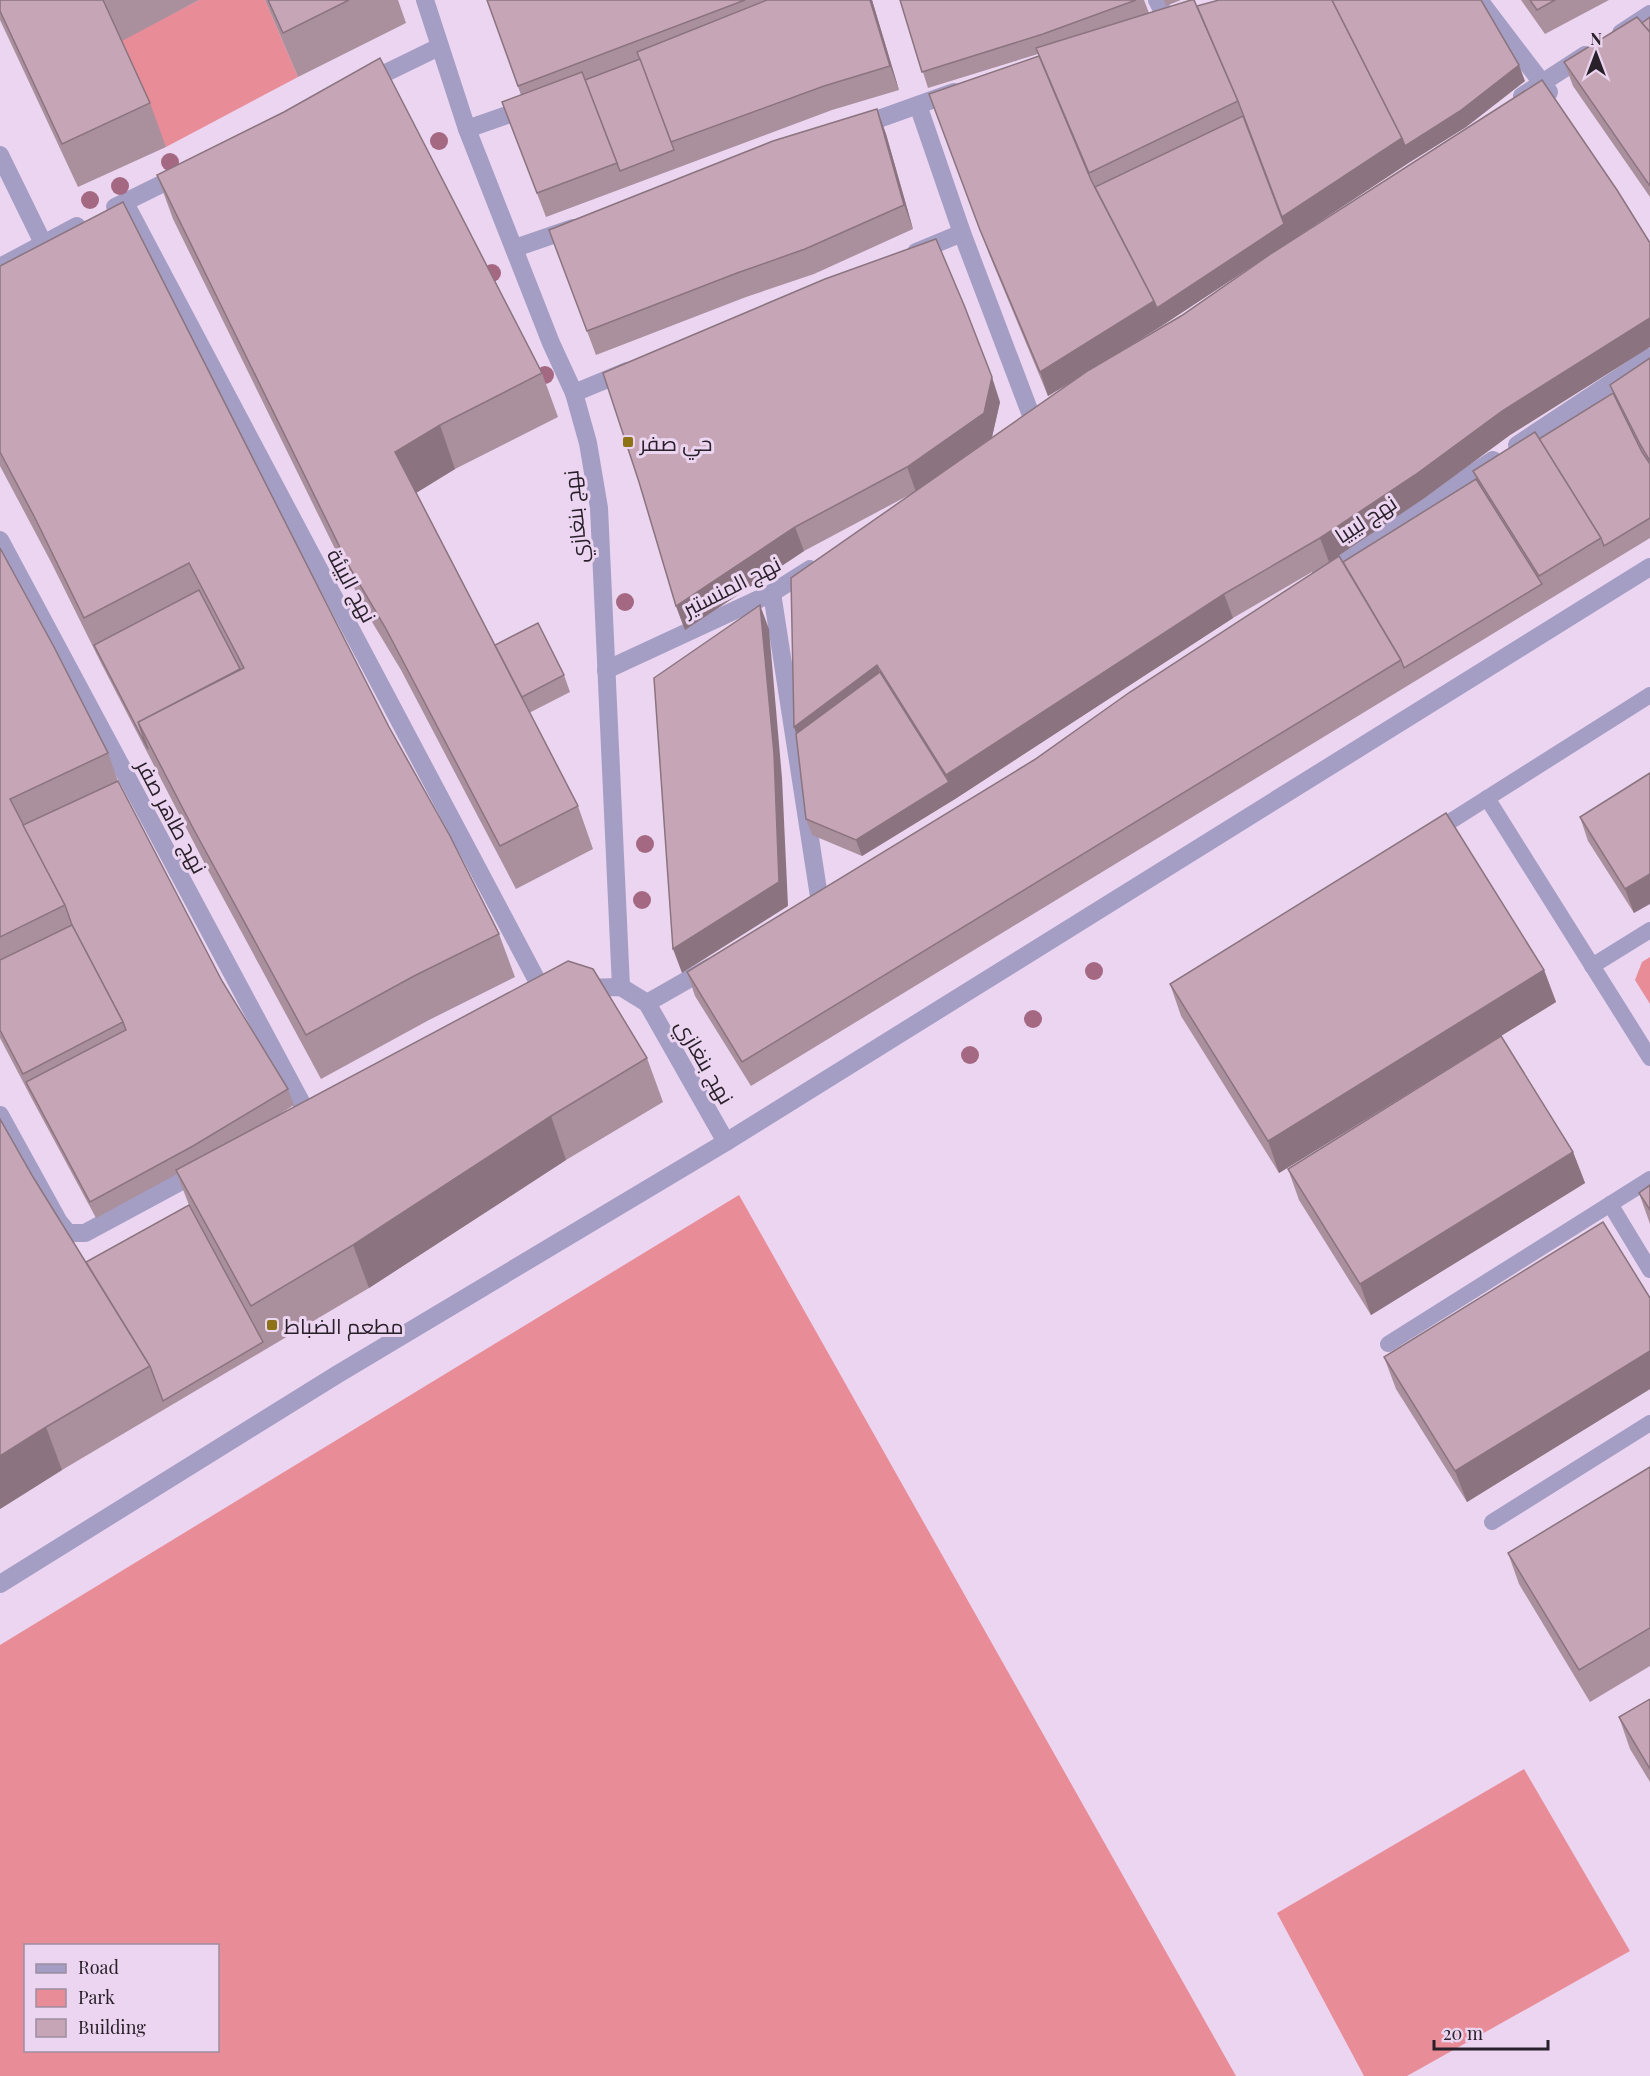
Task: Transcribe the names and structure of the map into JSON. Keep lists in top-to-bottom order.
{
  "streets": {
    "street": [
      "نهج بنغازي",
      "نهج ليبيا",
      "نهج البيئة",
      "نهج المنستير",
      "نهج طاهر صفر"
    ]
  },
  "crossings": [
    ["نهج بنغازي", "نهج المنستير"]
  ],
  "places": {
    "transit": ["حي صفر", "مطعم الضباط"]
  },
  "legend": ["Road", "Park", "Building"],
  "scale_bar": "20 m",
  "north": "top"
}
